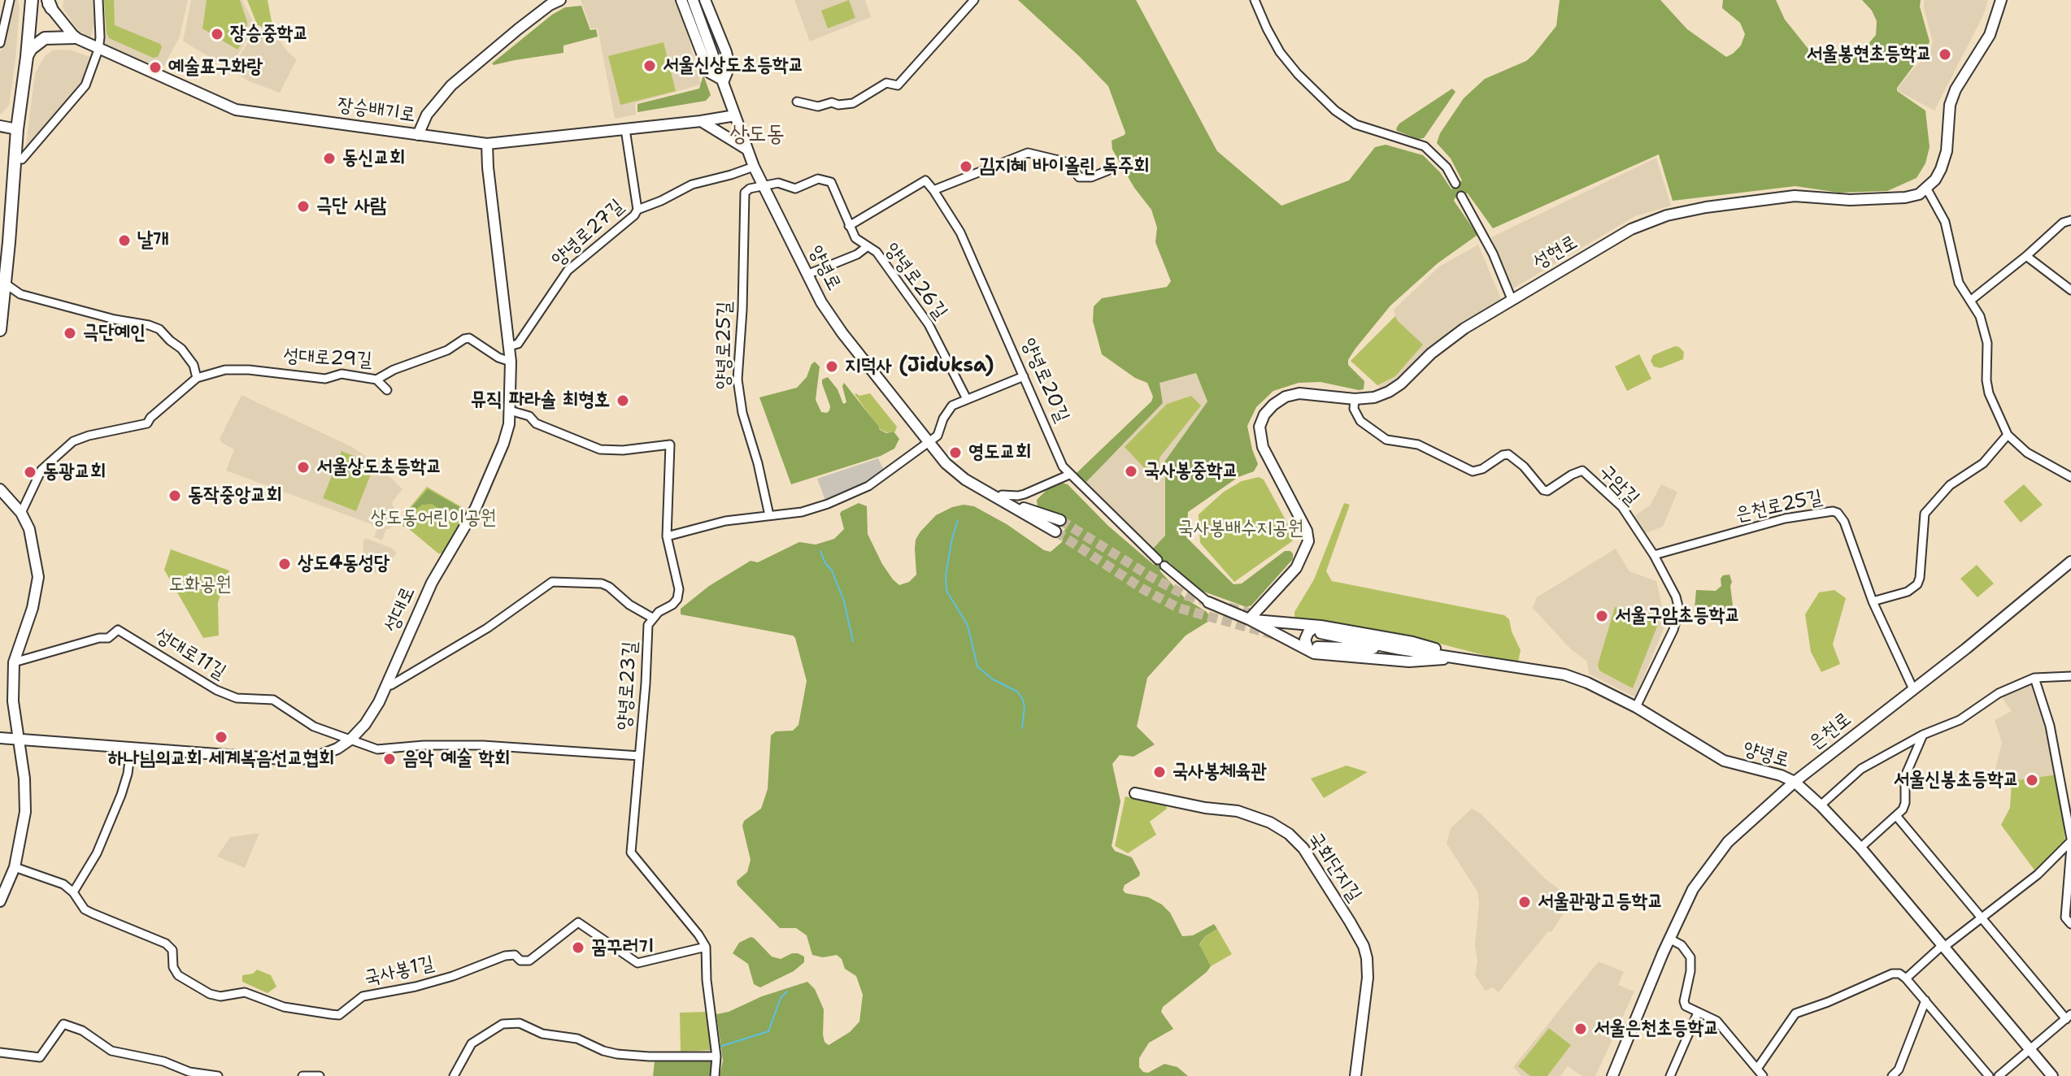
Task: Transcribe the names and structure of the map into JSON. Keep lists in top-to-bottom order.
{
  "streets": {
    "main road": [
      "장승배기로",
      "성현로",
      "양녕로",
      "성대로",
      "은천로",
      "국회단지길"
    ],
    "street": [
      "양녕로27길",
      "양녕로26길",
      "양녕로25길",
      "성대로29길",
      "양녕로20길",
      "구암길",
      "은천로25길",
      "성대로11길",
      "양녕로23길",
      "국사봉1길"
    ]
  },
  "crossings": [
    ["장승배기로", "양녕로"],
    ["장승배기로", "성대로"],
    ["양녕로27길", "양녕로"],
    ["양녕로27길", "성대로"],
    ["성현로", "구암길"],
    ["양녕로", "양녕로26길"],
    ["양녕로", "양녕로25길"],
    ["양녕로", "구암길"],
    ["양녕로", "은천로"],
    ["양녕로26길", "양녕로25길"],
    ["성대로29길", "성대로"],
    ["구암길", "은천로25길"],
    ["은천로25길", "은천로"],
    ["성대로", "성대로11길"],
    ["성대로", "양녕로23길"],
    ["성대로11길", "양녕로23길"],
    ["양녕로23길", "국사봉1길"]
  ],
  "districts": ["상도동"],
  "parks": ["상도동어린이공원", "국사봉배수지공원", "도화공원"],
  "places": [
    "장승중학교",
    "서울봉현초등학교",
    "서울신상도초등학교",
    "예술표구화랑",
    "동신교회",
    "김지혜 바이올린 독주회",
    "극단 사람",
    "날개",
    "극단예인",
    "지덕사 (Jiduksa)",
    "뮤직 파라솔 최형호",
    "영도교회",
    "서울상도초등학교",
    "국사봉중학교",
    "동광교회",
    "동작중앙교회",
    "상도4동성당",
    "서울구암초등학교",
    "하나님의교회 세계복음선교협회",
    "음악 예술 학회",
    "국사봉체육관",
    "서울신봉초등학교",
    "서울관광고등학교",
    "꿈꾸러기",
    "서울은천초등학교"
  ]
}
